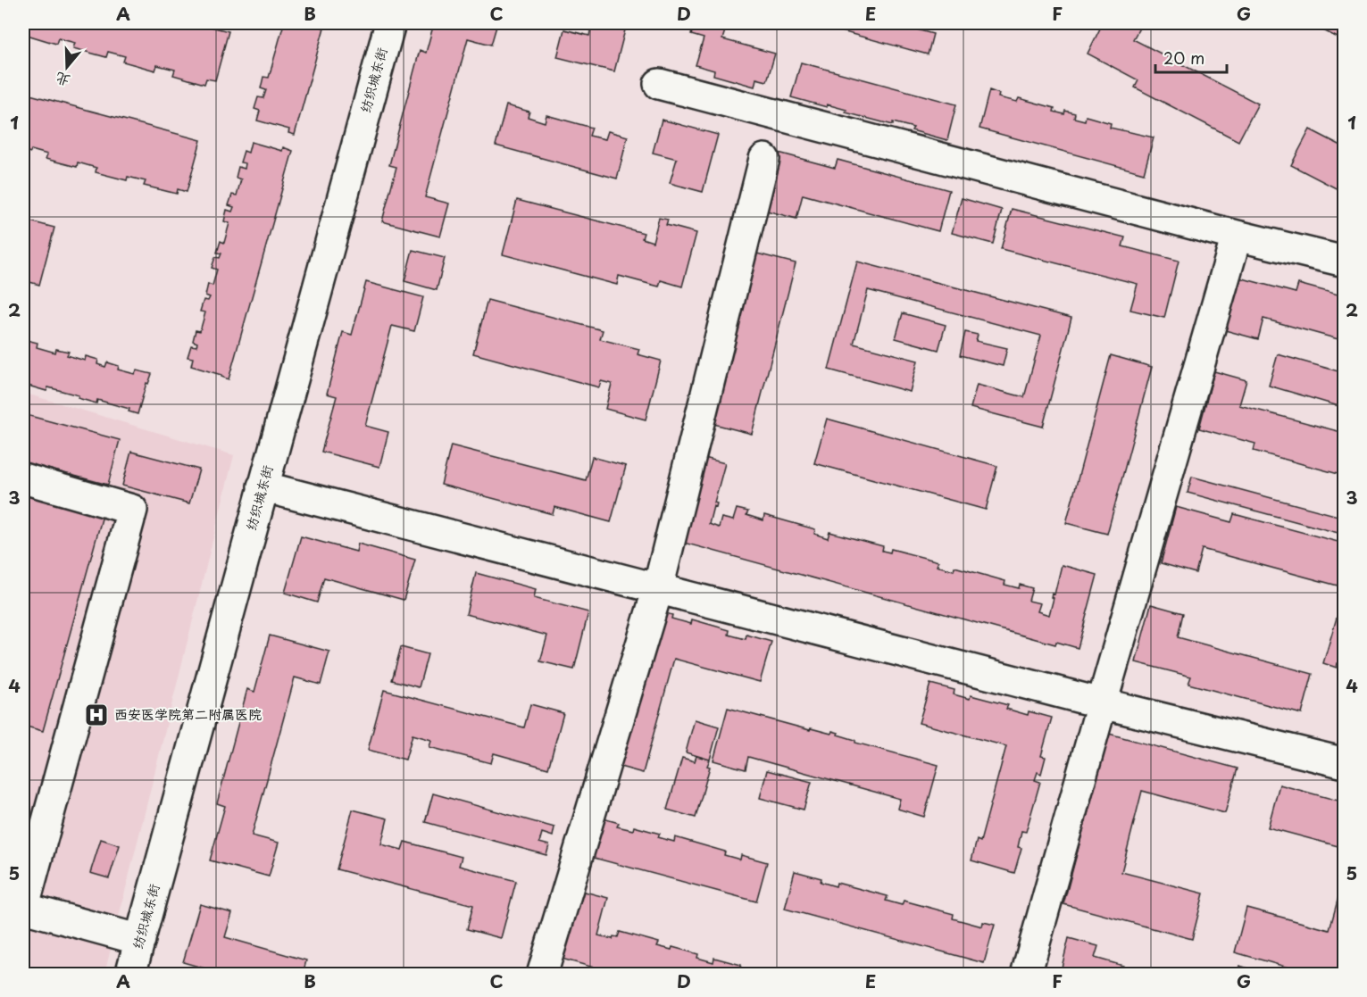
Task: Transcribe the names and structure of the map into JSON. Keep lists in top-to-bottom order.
{
  "streets": {
    "street": ["纺织城东街"]
  },
  "places": {
    "hospital": ["西安医学院第二附属医院"]
  },
  "scale_bar": "20 m",
  "north": "bottom",
  "grid": {
    "columns": [
      "A",
      "B",
      "C",
      "D",
      "E",
      "F",
      "G"
    ],
    "rows": [
      "1",
      "2",
      "3",
      "4",
      "5"
    ]
  }
}
